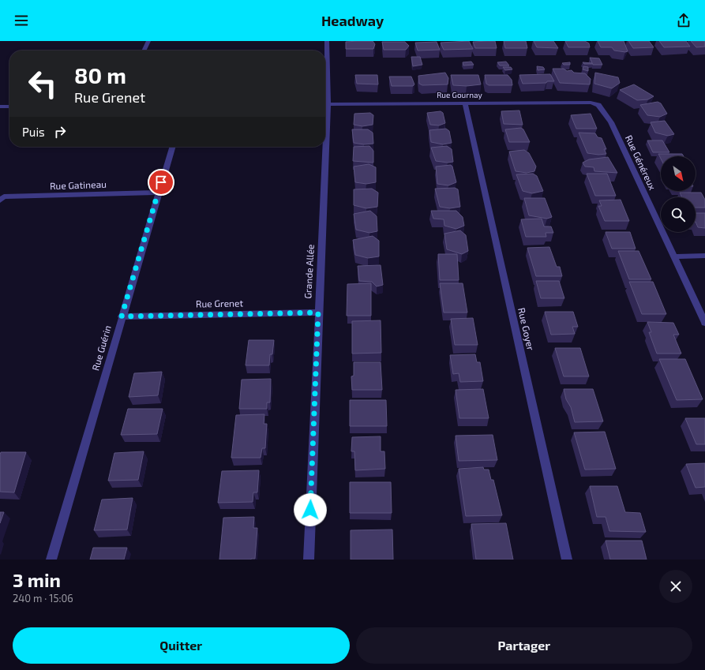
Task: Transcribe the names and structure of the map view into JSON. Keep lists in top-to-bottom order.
{
  "streets": {
    "street": [
      "Rue Gournay",
      "Rue Généreux",
      "Rue Gatineau",
      "Grande Allée",
      "Rue Grenet",
      "Rue Goyer",
      "Rue Guérin"
    ]
  },
  "crossings": [
    ["Rue Gournay", "Rue Généreux"],
    ["Rue Gournay", "Grande Allée"],
    ["Rue Gournay", "Rue Goyer"],
    ["Rue Gatineau", "Rue Guérin"],
    ["Grande Allée", "Rue Grenet"],
    ["Rue Grenet", "Rue Guérin"]
  ],
  "north": "bottom right",
  "page": {
    "header": "Headway",
    "turn": ["80 m", "Rue Grenet"],
    "then": "Puis",
    "heading": ["3 min", "240 m · 15:06"],
    "buttons": ["Quitter", "Partager"]
  }
}
